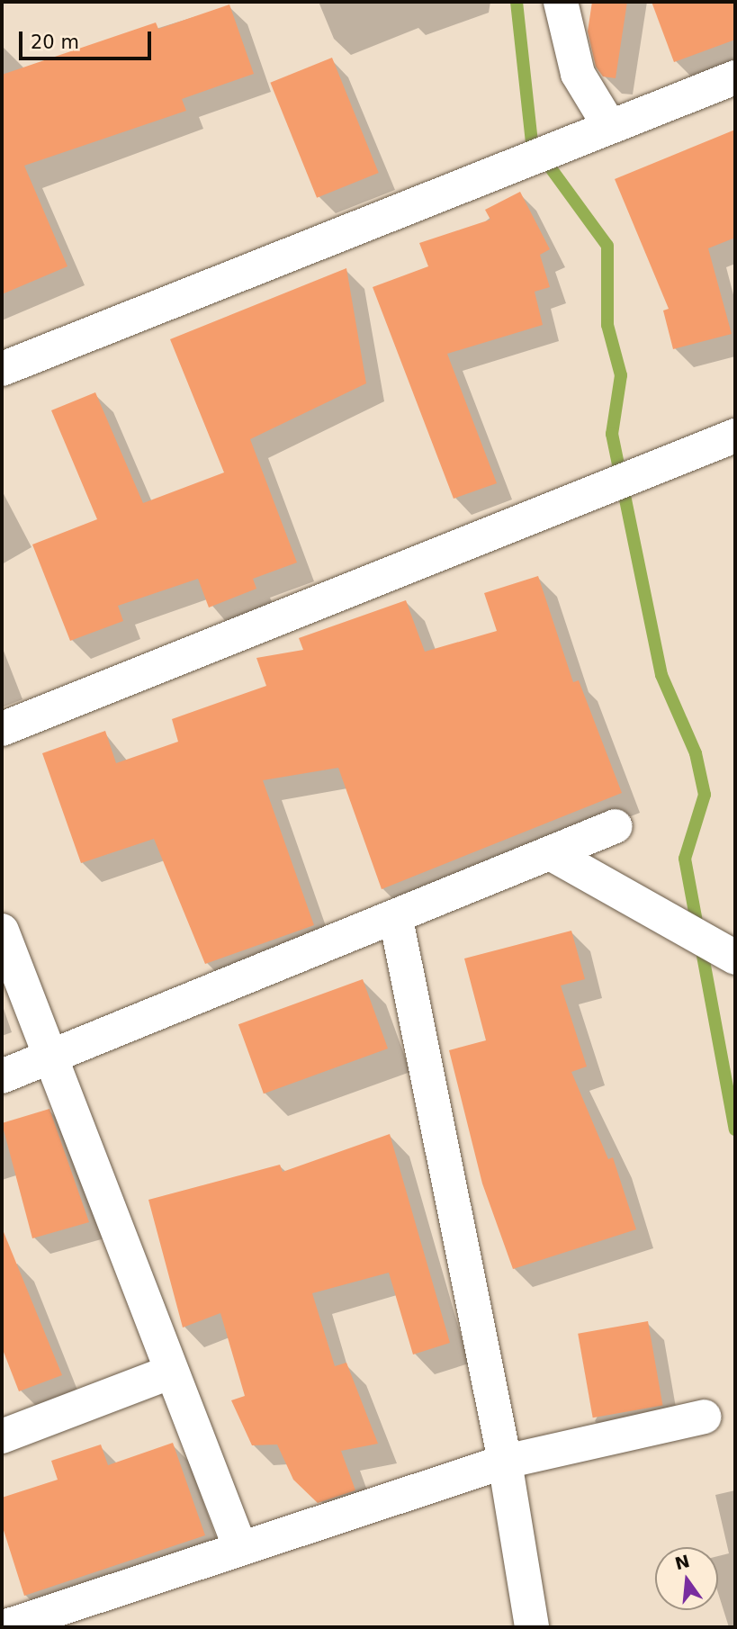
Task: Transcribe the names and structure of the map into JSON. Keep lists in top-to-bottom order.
{
  "scale_bar": "20 m",
  "north": "top"
}
